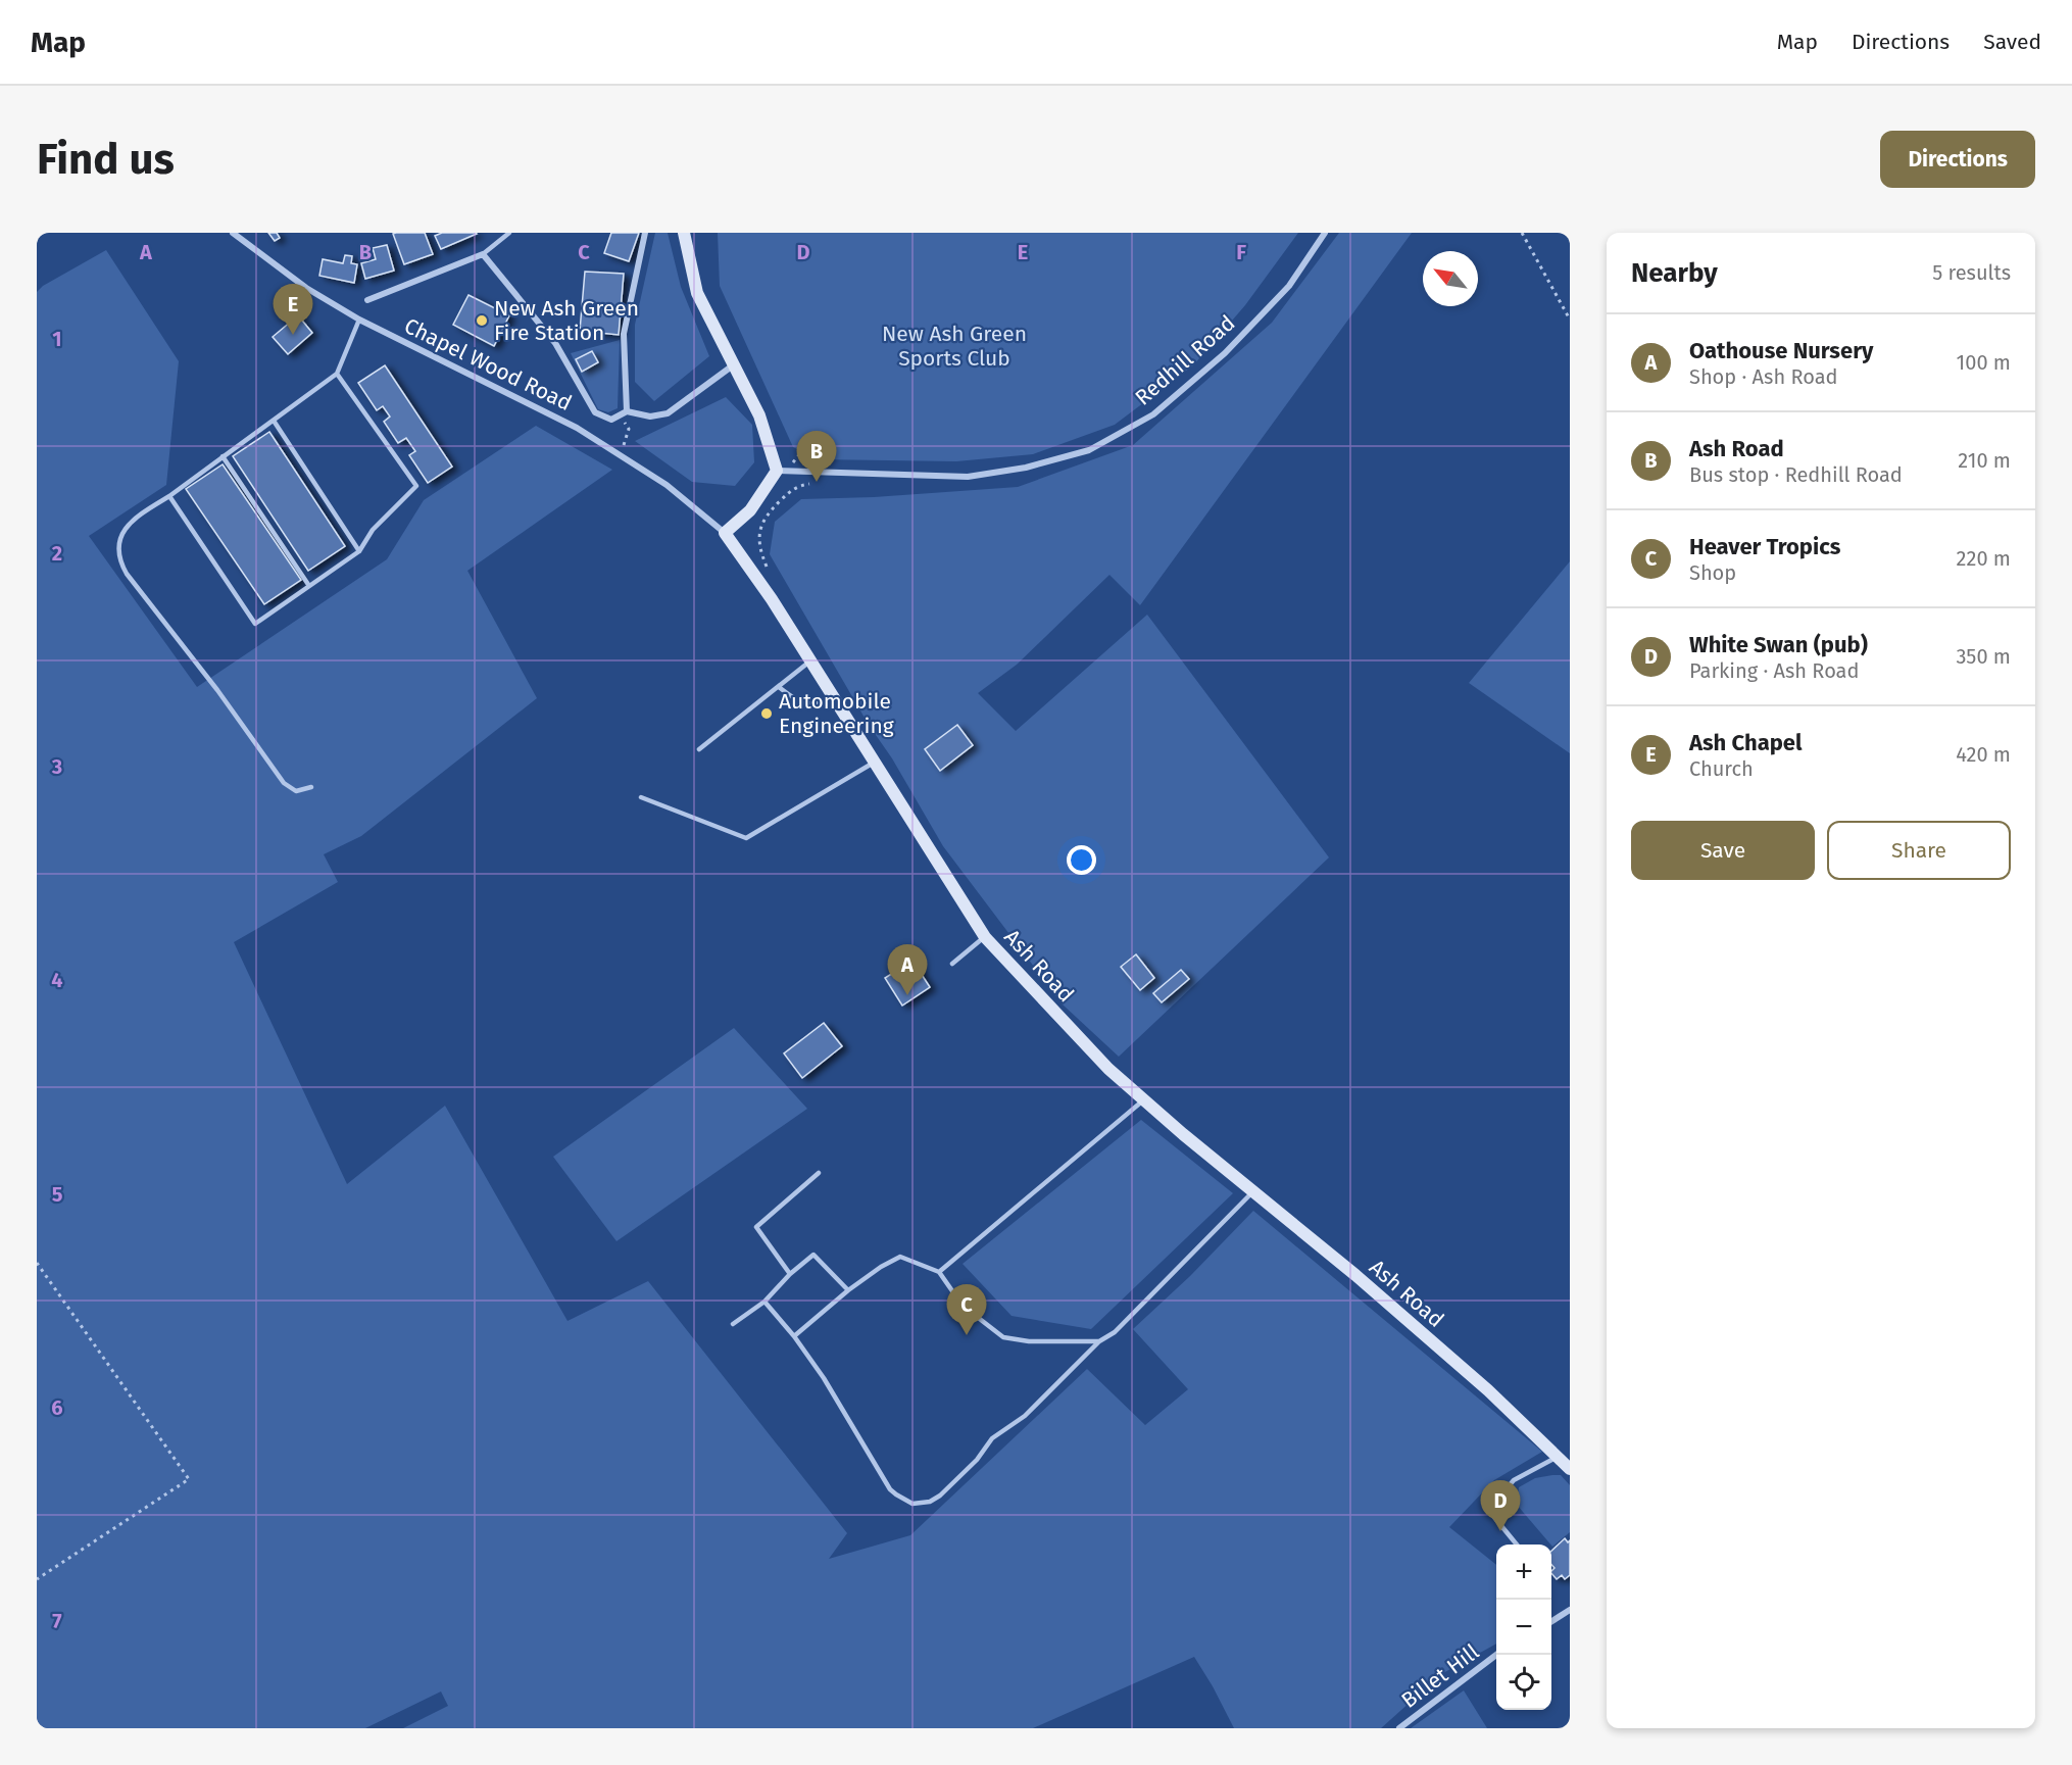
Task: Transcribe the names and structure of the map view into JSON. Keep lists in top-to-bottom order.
{
  "streets": {
    "street": [
      "Redhill Road",
      "Chapel Wood Road",
      "Ash Road",
      "Billet Hill"
    ]
  },
  "crossings": [
    ["Chapel Wood Road", "Ash Road"]
  ],
  "parks": ["New Ash Green Sports Club"],
  "places": ["New Ash Green Fire Station", "Automobile Engineering"],
  "north": "top left",
  "page": {
    "header": "Map",
    "nav": ["Map", "Directions", "Saved"],
    "buttons": [
      "Directions",
      ["Save", "Share"]
    ],
    "title": "Find us",
    "heading": ["Nearby", "5 results"],
    "pins": [
      "E",
      "B",
      "A",
      "C",
      "D"
    ],
    "list": [
      {
        "mark": "A",
        "name": "Oathouse Nursery",
        "note": "Shop · Ash Road",
        "value": "100 m"
      },
      {
        "mark": "B",
        "name": "Ash Road",
        "note": "Bus stop · Redhill Road",
        "value": "210 m"
      },
      {
        "mark": "C",
        "name": "Heaver Tropics",
        "note": "Shop",
        "value": "220 m"
      },
      {
        "mark": "D",
        "name": "White Swan (pub)",
        "note": "Parking · Ash Road",
        "value": "350 m"
      },
      {
        "mark": "E",
        "name": "Ash Chapel",
        "note": "Church",
        "value": "420 m"
      }
    ],
    "map_buttons": ["+", "−"]
  },
  "grid": {
    "columns": [
      "A",
      "B",
      "C",
      "D",
      "E",
      "F"
    ],
    "rows": [
      "1",
      "2",
      "3",
      "4",
      "5",
      "6",
      "7"
    ]
  }
}
